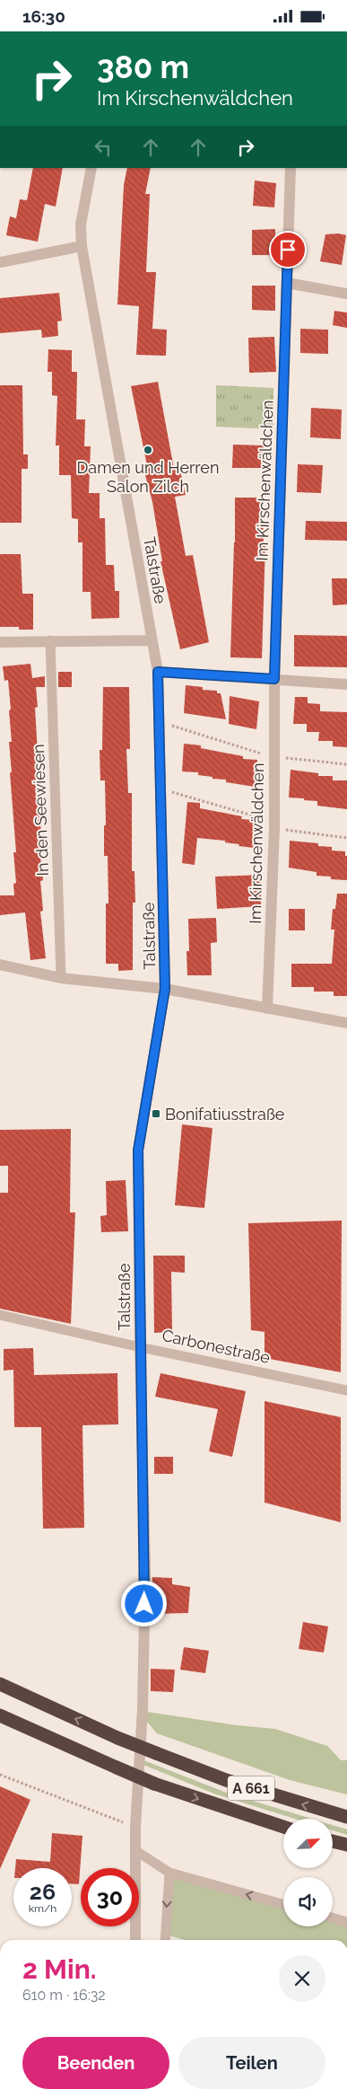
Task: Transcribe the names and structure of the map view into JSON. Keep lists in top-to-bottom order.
{
  "streets": {
    "highway": ["A 661"],
    "street": ["Im Kirschenwäldchen", "Talstraße"],
    "lane": ["In den Seewiesen", "Carbonestraße"]
  },
  "crossings": [
    ["Talstraße", "Carbonestraße"]
  ],
  "places": {
    "other": ["Damen und Herren Salon Zilch"],
    "transit": ["Bonifatiusstraße"]
  },
  "north": "top right",
  "page": {
    "status": "16:30",
    "turn": ["380 m", "Im Kirschenwäldchen"],
    "speed": "26 km/h",
    "limit": "30",
    "heading": ["2 Min.", "610 m · 16:32"],
    "buttons": ["Beenden", "Teilen"]
  }
}
